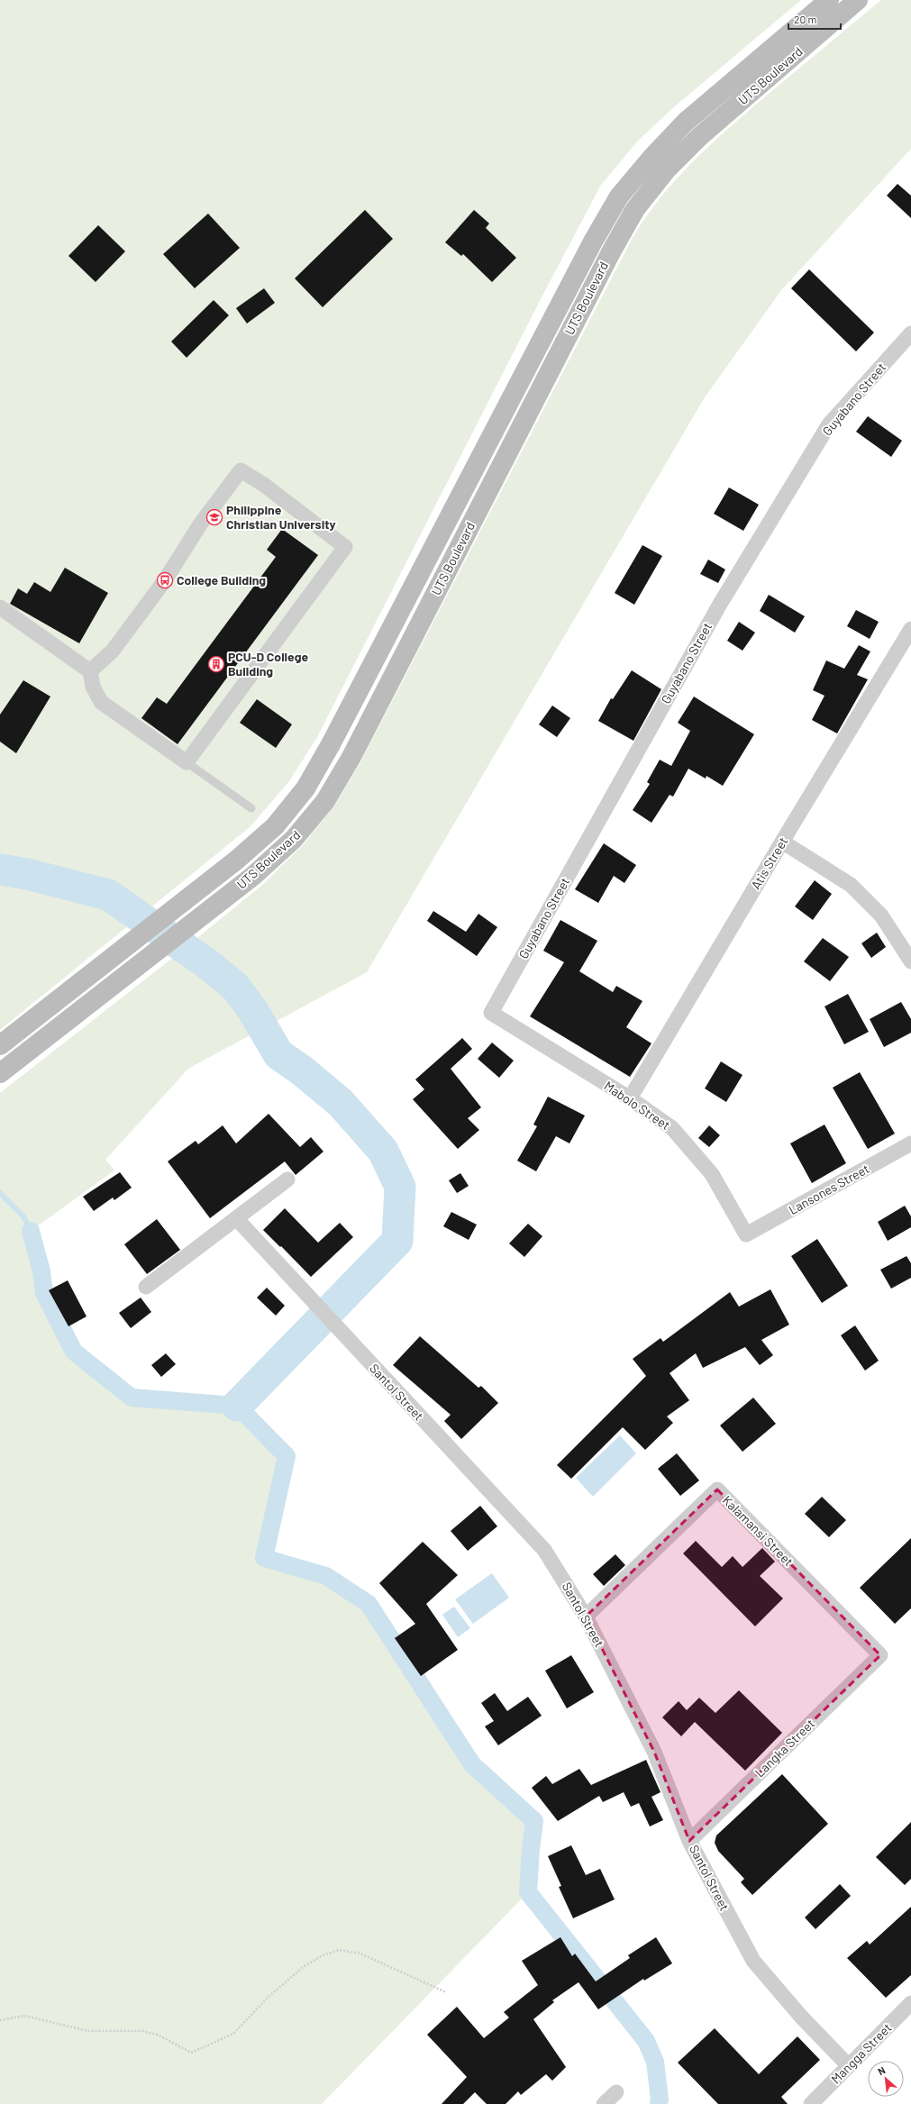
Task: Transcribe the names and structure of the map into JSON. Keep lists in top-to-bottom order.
{
  "streets": {
    "main road": ["UTS Boulevard"],
    "street": [
      "Guyabano Street",
      "Atis Street",
      "Mabolo Street",
      "Lansones Street",
      "Santol Street",
      "Kalamansi Street",
      "Langka Street",
      "Mangga Street"
    ]
  },
  "crossings": [
    ["Guyabano Street", "Mabolo Street"],
    ["Atis Street", "Mabolo Street"],
    ["Mabolo Street", "Lansones Street"],
    ["Santol Street", "Kalamansi Street"],
    ["Santol Street", "Langka Street"],
    ["Santol Street", "Mangga Street"],
    ["Kalamansi Street", "Langka Street"]
  ],
  "places": {
    "school or university": ["Philippine Christian University"],
    "bus stop": ["College Building"],
    "building": ["PCU-D College Building"]
  },
  "scale_bar": "20 m",
  "north": "top left"
}
